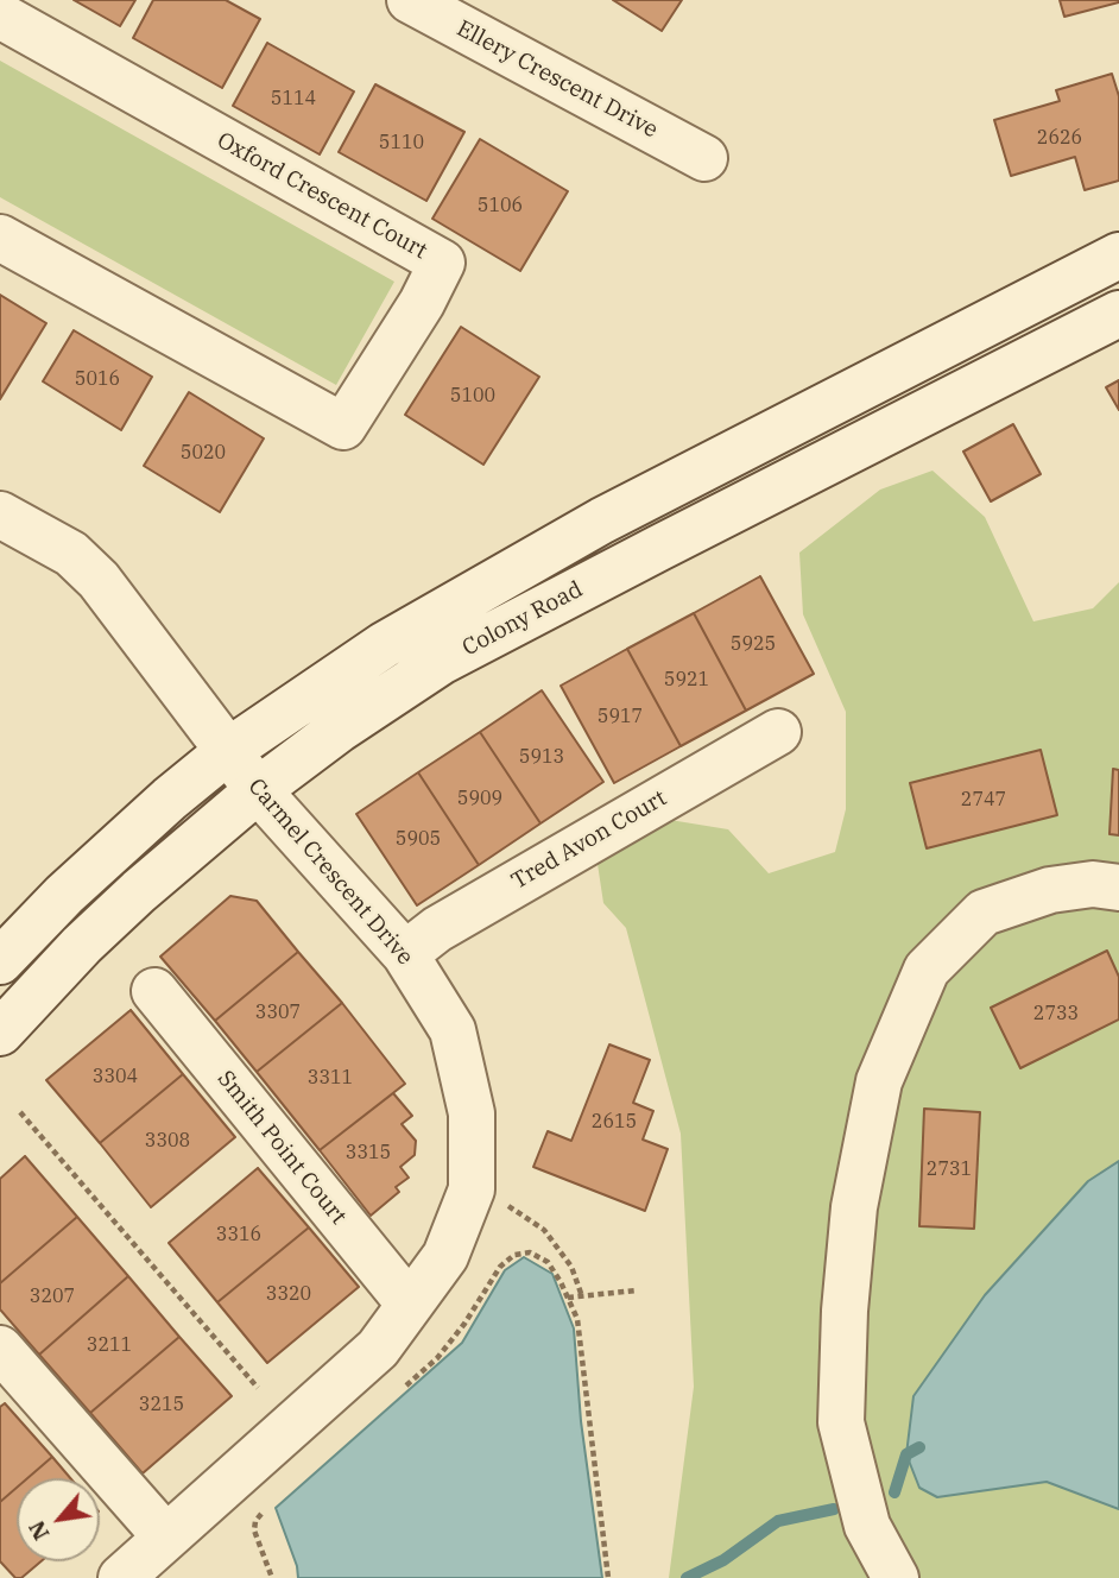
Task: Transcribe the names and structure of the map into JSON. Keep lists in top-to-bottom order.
{
  "streets": {
    "street": [
      "Ellery Crescent Drive",
      "Oxford Crescent Court",
      "Colony Road",
      "Tred Avon Court",
      "Carmel Crescent Drive",
      "Smith Point Court"
    ]
  },
  "crossings": [
    ["Colony Road", "Carmel Crescent Drive"],
    ["Tred Avon Court", "Carmel Crescent Drive"],
    ["Carmel Crescent Drive", "Smith Point Court"]
  ],
  "house_numbers": [
    "5114",
    "2626",
    "5110",
    "5106",
    "5016",
    "5100",
    "5020",
    "5925",
    "5921",
    "5917",
    "5913",
    "5909",
    "2747",
    "5905",
    "3307",
    "2733",
    "3304",
    "3311",
    "2615",
    "3308",
    "3315",
    "2731",
    "3316",
    "3320",
    "3207",
    "3211",
    "3215"
  ],
  "north": "bottom left"
}
